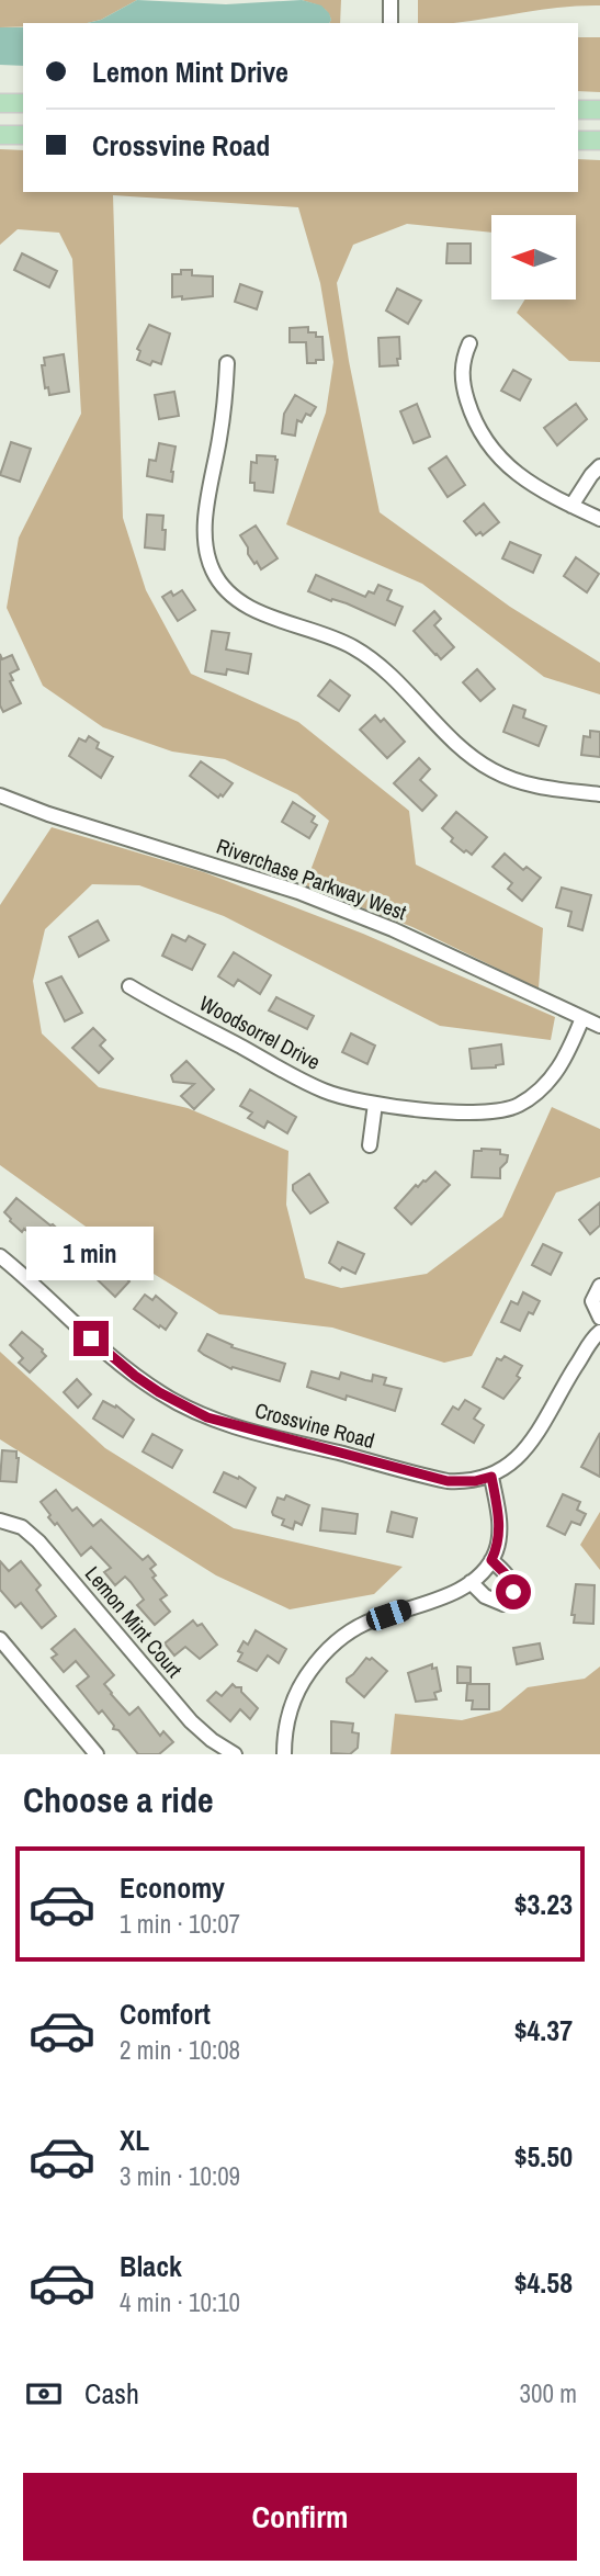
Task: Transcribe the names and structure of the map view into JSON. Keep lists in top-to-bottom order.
{
  "streets": {
    "street": [
      "Riverchase Parkway West",
      "Woodsorrel Drive",
      "Crossvine Road",
      "Lemon Mint Court"
    ]
  },
  "crossings": [
    ["Riverchase Parkway West", "Woodsorrel Drive"]
  ],
  "north": "left",
  "page": {
    "banner": ["Lemon Mint Drive", "Crossvine Road"],
    "bubble": "1 min",
    "heading": "Choose a ride",
    "list": [
      {
        "name": "Economy",
        "note": "1 min · 10:07",
        "value": "$3.23"
      },
      {
        "name": "Comfort",
        "note": "2 min · 10:08",
        "value": "$4.37"
      },
      {
        "name": "XL",
        "note": "3 min · 10:09",
        "value": "$5.50"
      },
      {
        "name": "Black",
        "note": "4 min · 10:10",
        "value": "$4.58"
      }
    ],
    "pay": ["Cash", "300 m"],
    "buttons": "Confirm"
  }
}
